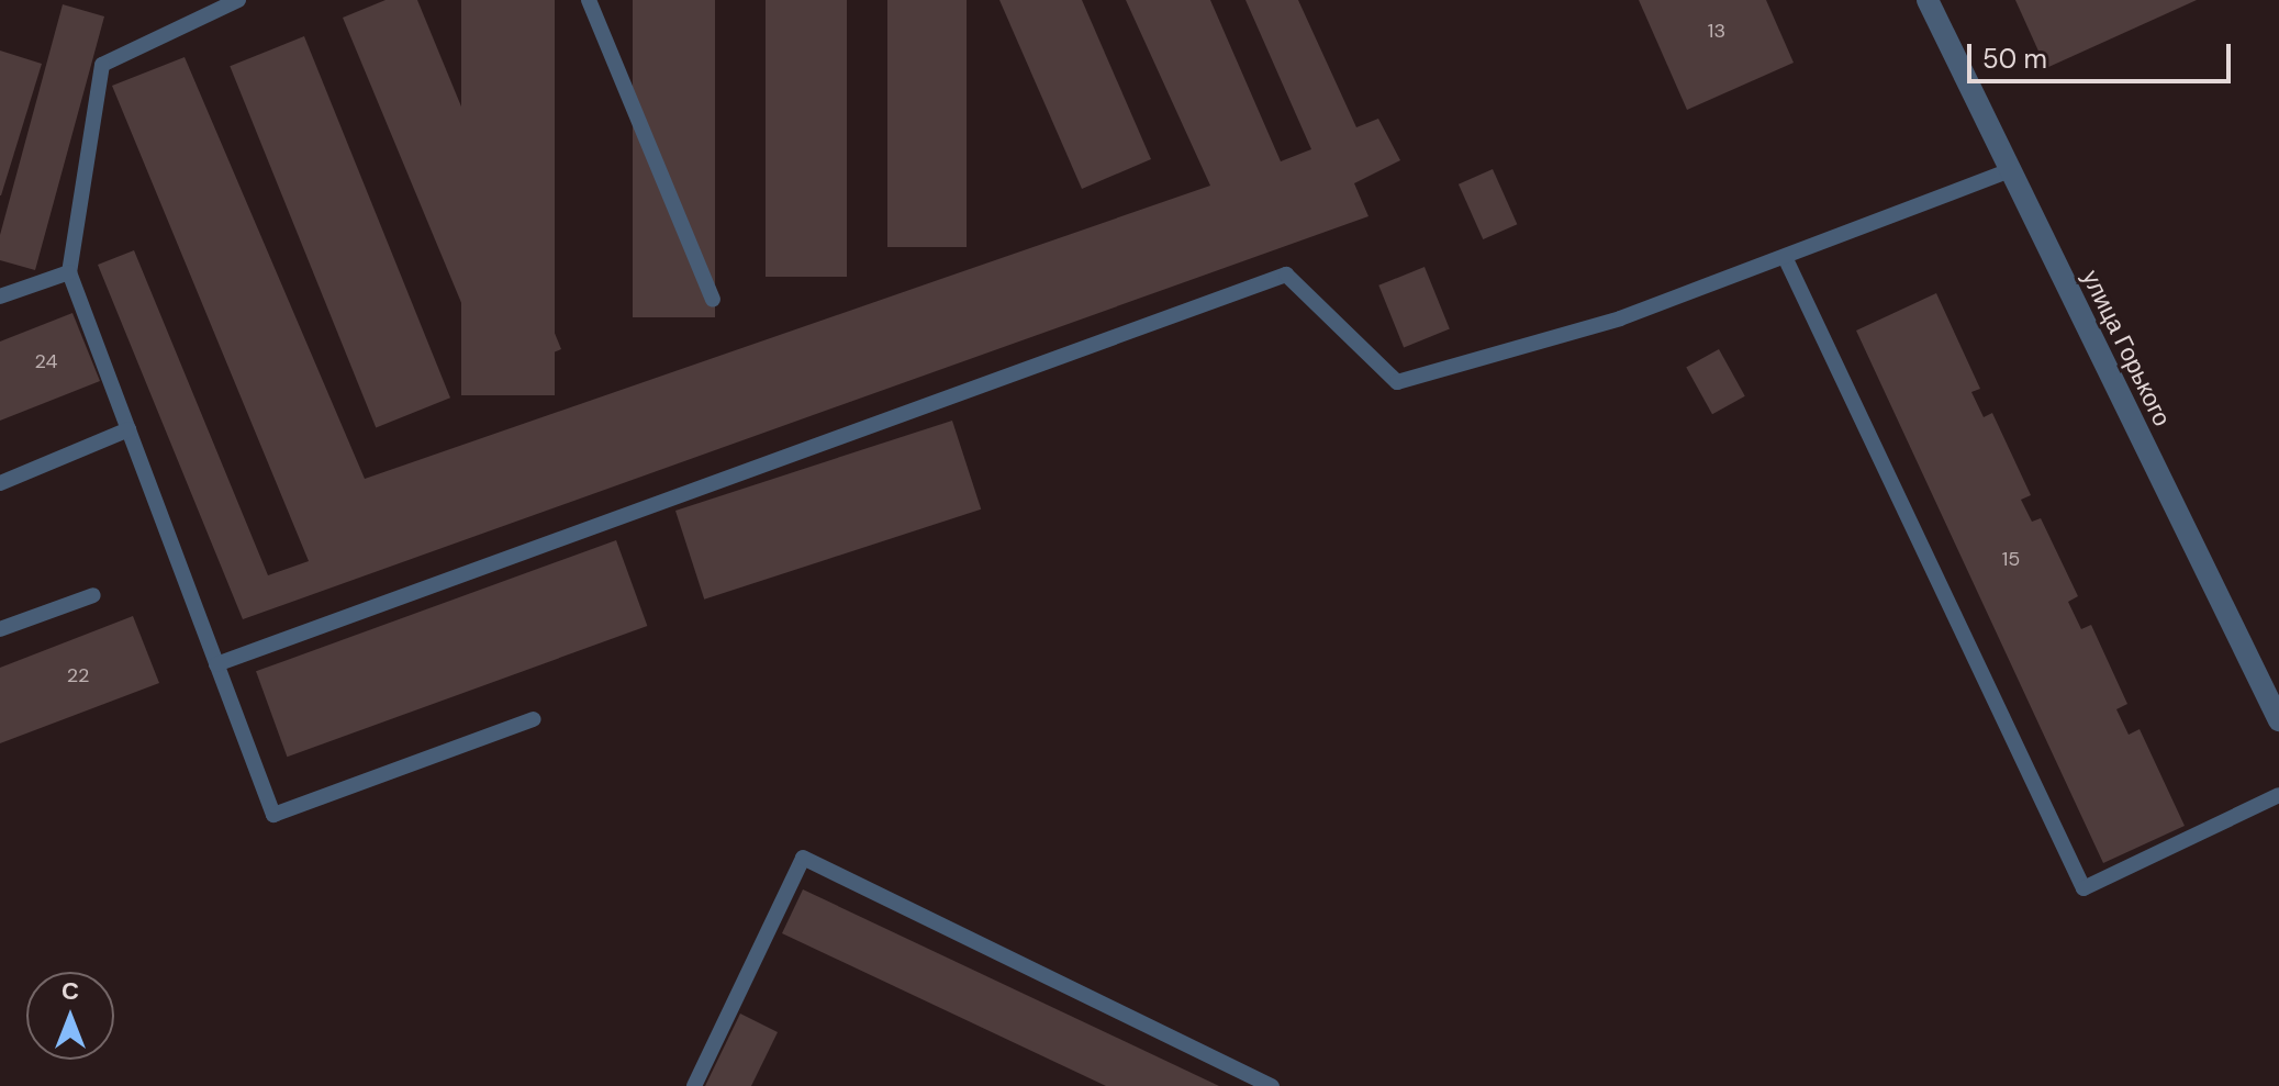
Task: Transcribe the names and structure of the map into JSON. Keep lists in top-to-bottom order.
{
  "streets": {
    "street": ["улица Горького"]
  },
  "house_numbers": [
    "13",
    "24",
    "15",
    "22"
  ],
  "scale_bar": "50 m",
  "north": "top"
}
